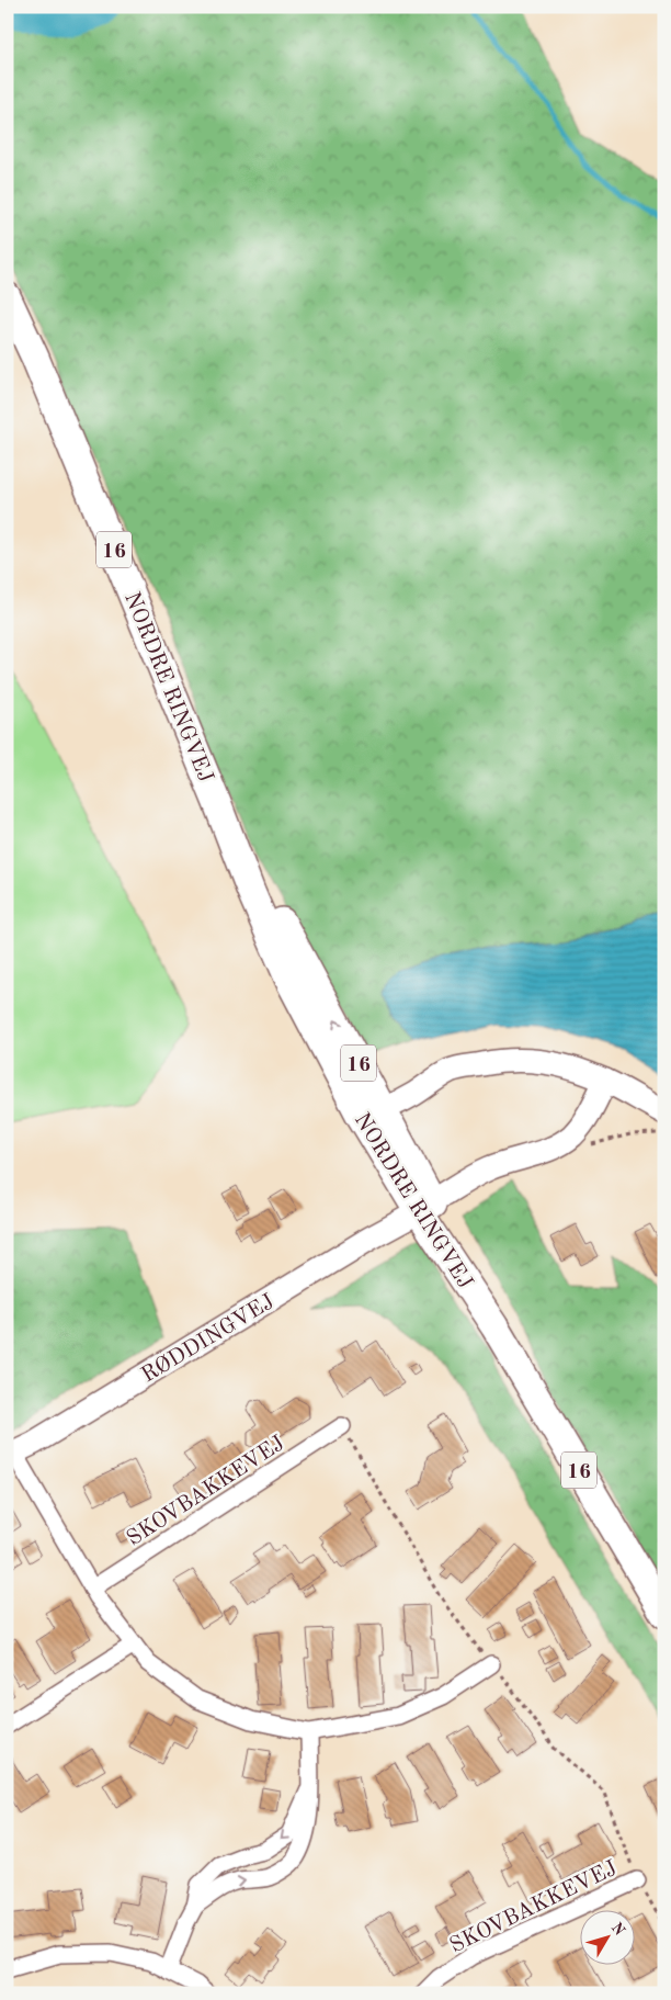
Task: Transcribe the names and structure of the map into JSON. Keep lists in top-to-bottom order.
{
  "streets": {
    "main road": ["16", "NORDRE RINGVEJ"],
    "street": ["RØDDINGVEJ", "SKOVBAKKEVEJ"]
  },
  "north": "top right"
}
